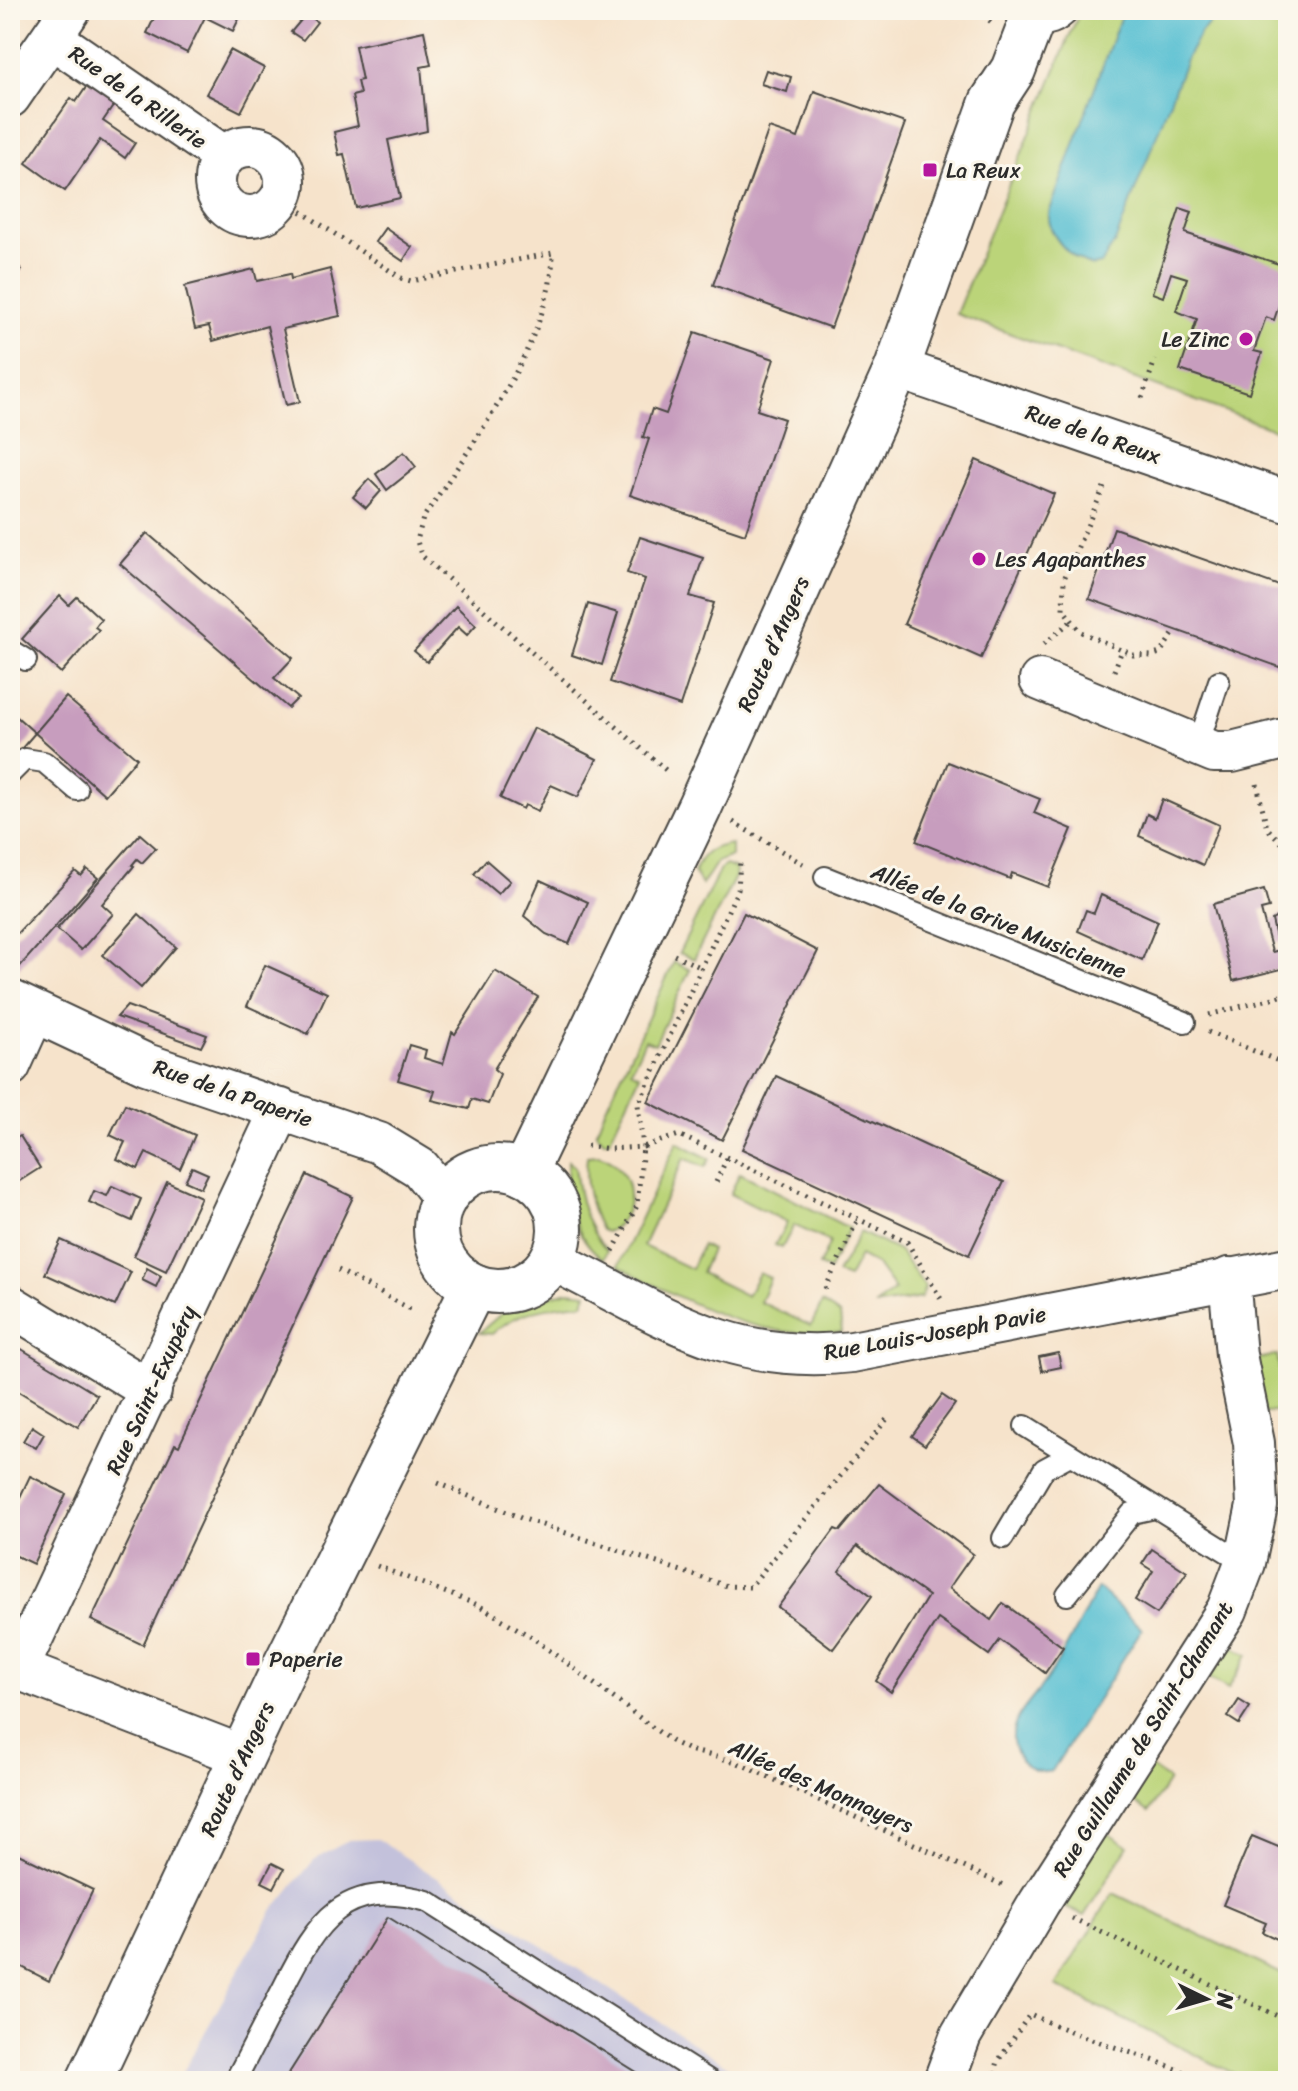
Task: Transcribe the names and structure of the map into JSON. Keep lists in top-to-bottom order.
{
  "streets": {
    "street": [
      "Rue de la Rillerie",
      "Rue de la Reux",
      "Route d’Angers",
      "Rue de la Paperie",
      "Rue Louis-Joseph Pavie",
      "Rue Saint-Exupéry",
      "Rue Guillaume de Saint-Chamant"
    ],
    "lane": ["Allée de la Grive Musicienne"],
    "path": ["Allée des Monnayers"]
  },
  "crossings": [
    ["Rue de la Reux", "Route d’Angers"],
    ["Route d’Angers", "Rue de la Paperie"],
    ["Route d’Angers", "Rue Louis-Joseph Pavie"],
    ["Route d’Angers", "Allée des Monnayers"],
    ["Rue de la Paperie", "Rue Louis-Joseph Pavie"],
    ["Rue de la Paperie", "Rue Saint-Exupéry"],
    ["Rue Louis-Joseph Pavie", "Rue Guillaume de Saint-Chamant"],
    ["Rue Guillaume de Saint-Chamant", "Allée des Monnayers"]
  ],
  "places": {
    "transit": ["La Reux", "Paperie"],
    "other": ["Le Zinc", "Les Agapanthes"]
  },
  "north": "right"
}
